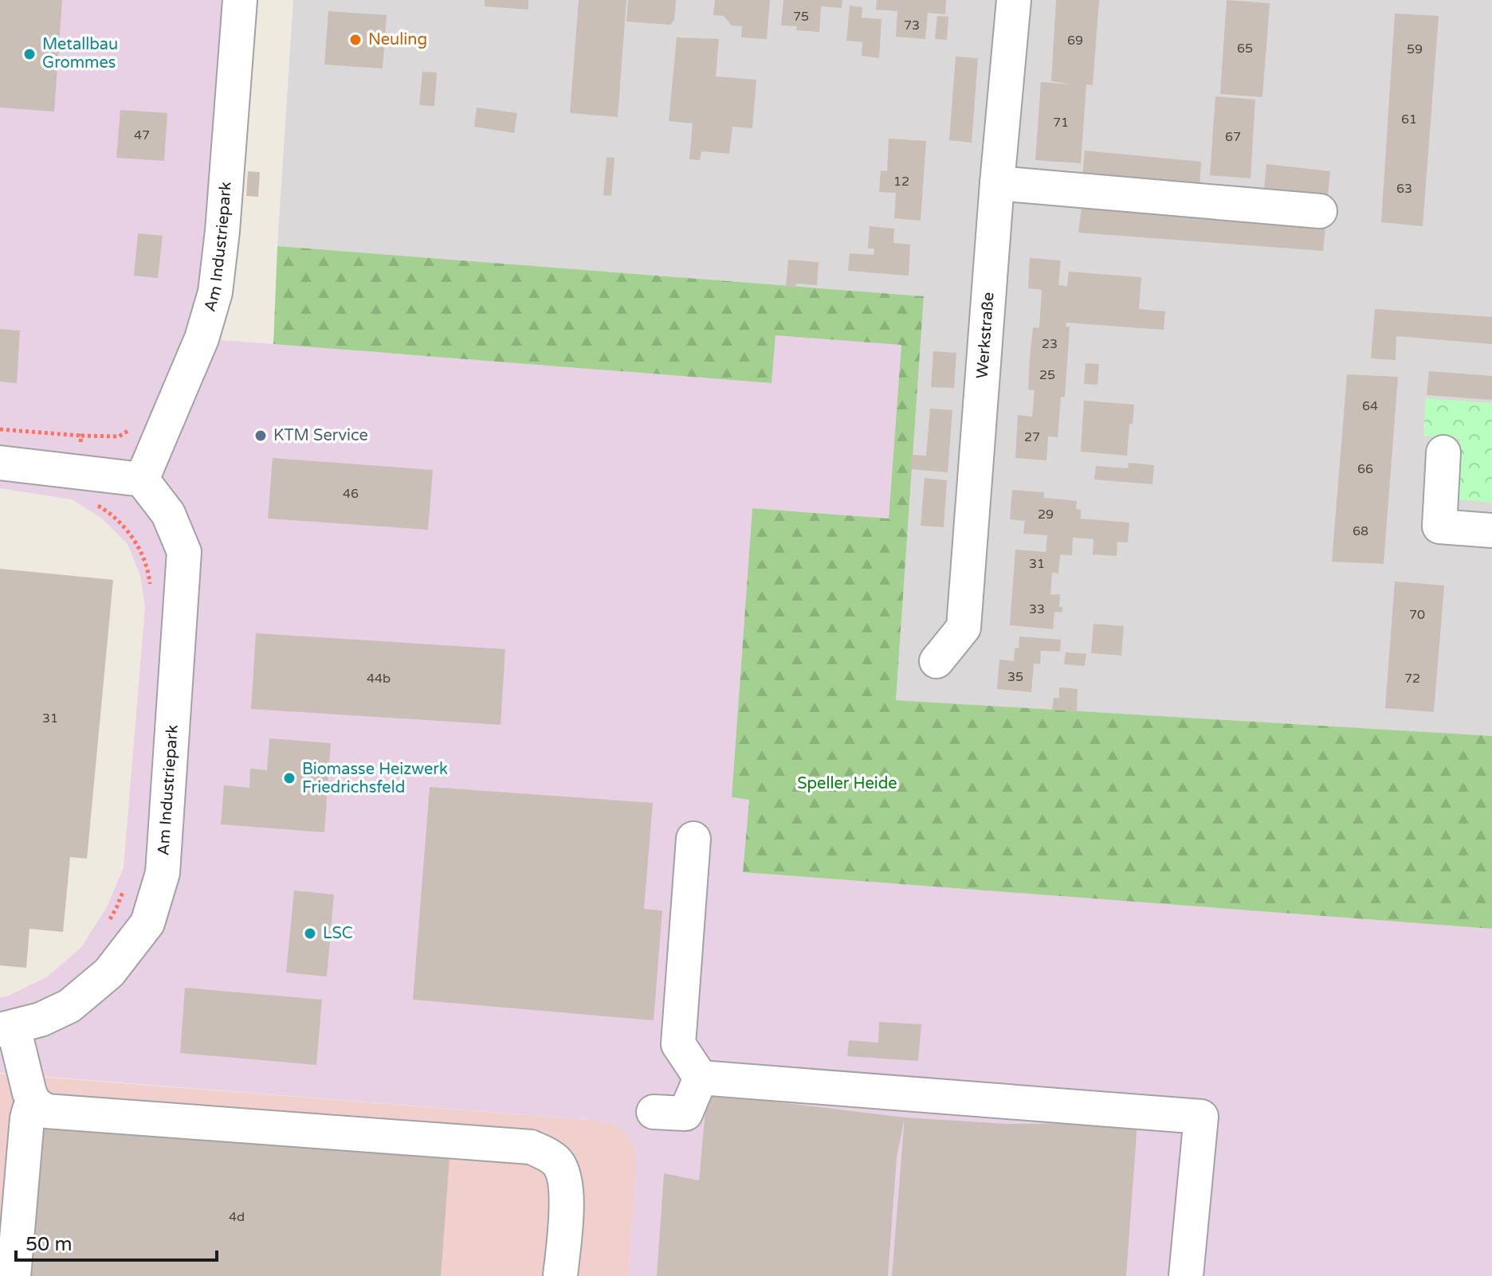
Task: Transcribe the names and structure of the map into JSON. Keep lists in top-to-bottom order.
{
  "streets": {
    "street": ["Am Industriepark", "Werkstraße"]
  },
  "parks": ["Speller Heide"],
  "places": [
    "Neuling",
    "Metallbau Grommes",
    "KTM Service",
    "Biomasse Heizwerk Friedrichsfeld",
    "LSC"
  ],
  "house_numbers": [
    "75",
    "73",
    "69",
    "65",
    "59",
    "61",
    "71",
    "47",
    "67",
    "12",
    "63",
    "23",
    "25",
    "64",
    "27",
    "66",
    "46",
    "29",
    "68",
    "31",
    "33",
    "70",
    "35",
    "44b",
    "72",
    "31",
    "4d"
  ],
  "scale_bar": "50 m"
}
